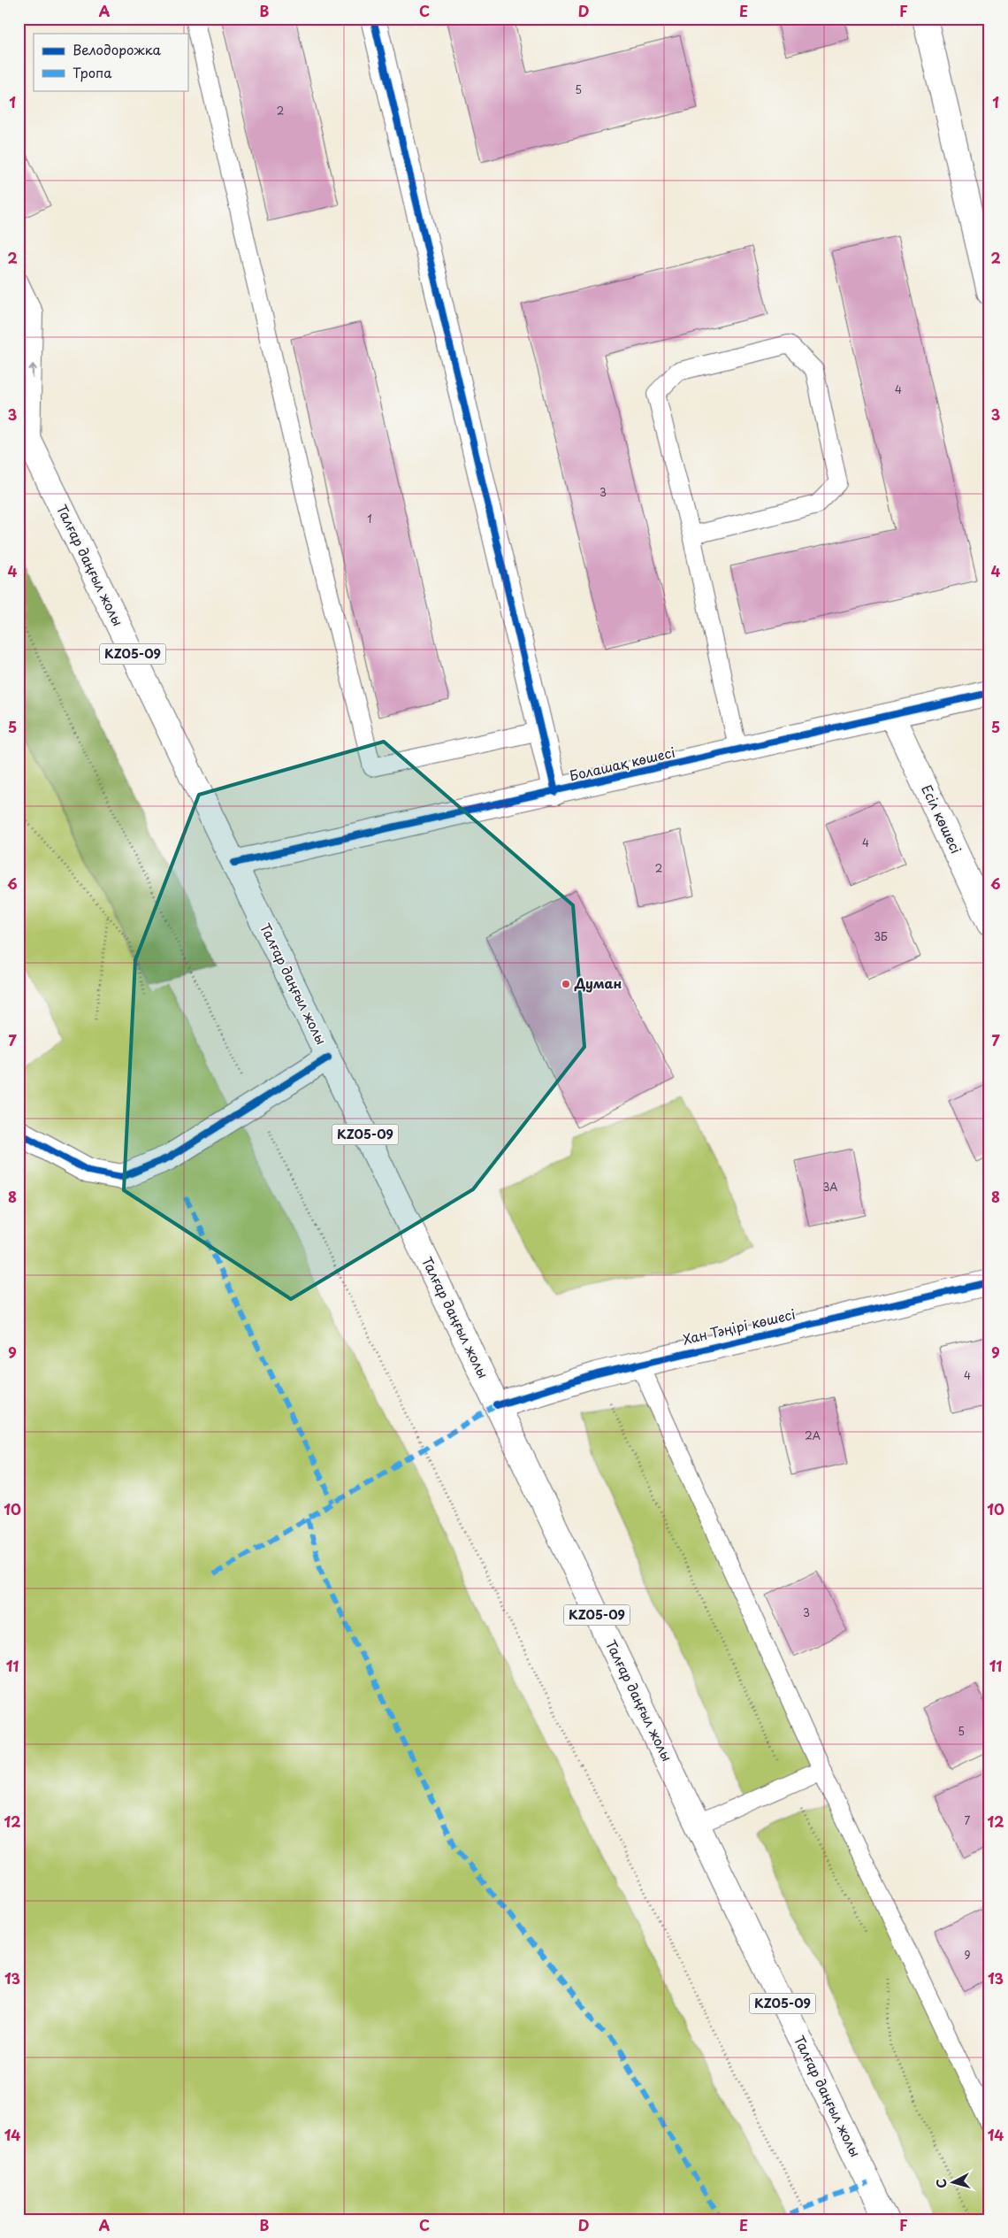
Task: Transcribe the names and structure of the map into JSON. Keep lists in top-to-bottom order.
{
  "streets": {
    "street": [
      "Талғар даңғыл жолы",
      "KZ05-09",
      "Болашақ көшесі",
      "Есіл көшесі",
      "Хан Тәңірі көшесі"
    ]
  },
  "crossings": [
    ["Талғар даңғыл жолы", "Болашақ көшесі"],
    ["Талғар даңғыл жолы", "Хан Тәңірі көшесі"],
    ["Болашақ көшесі", "Есіл көшесі"]
  ],
  "places": ["Думан"],
  "house_numbers": [
    "5",
    "2",
    "4",
    "3",
    "1",
    "4",
    "2",
    "3Б",
    "3А",
    "4",
    "2А",
    "3",
    "5",
    "7",
    "9"
  ],
  "legend": ["Велодорожка", "Тропа"],
  "north": "left",
  "grid": {
    "columns": [
      "A",
      "B",
      "C",
      "D",
      "E",
      "F"
    ],
    "rows": [
      "1",
      "2",
      "3",
      "4",
      "5",
      "6",
      "7",
      "8",
      "9",
      "10",
      "11",
      "12",
      "13",
      "14"
    ]
  }
}
